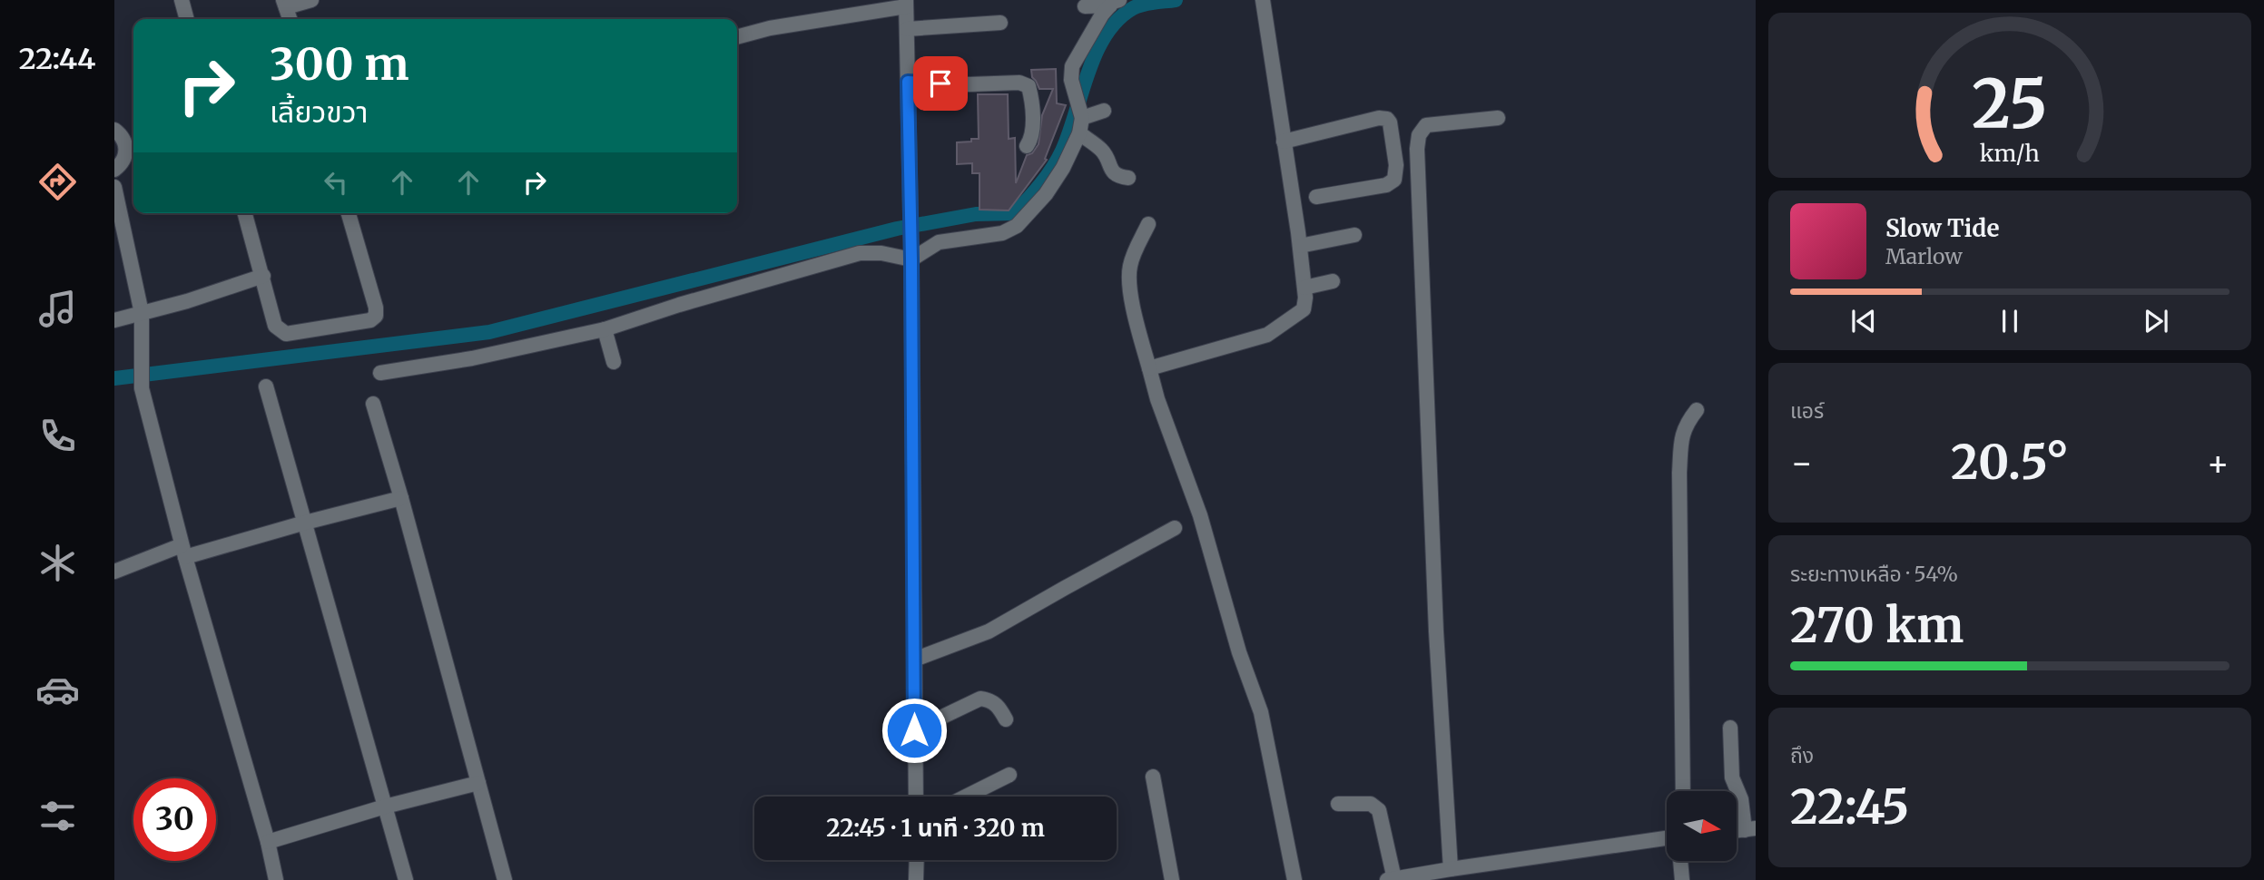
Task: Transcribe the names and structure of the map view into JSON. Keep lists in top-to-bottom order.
{
  "north": "right",
  "page": {
    "tabs": "22:44",
    "turn": ["300 m", "เลี้ยวขวา"],
    "song": ["Slow Tide", "Marlow"],
    "tile": [
      "แอร์",
      ["ระยะทางเหลือ · 54%", "270 km"],
      ["ถึง", "22:45"]
    ],
    "heat": ["−", "20.5°", "+"],
    "limit": "30",
    "trip": "22:45 · 1 นาที · 320 m",
    "gauge": ["25", "km/h"]
  }
}
